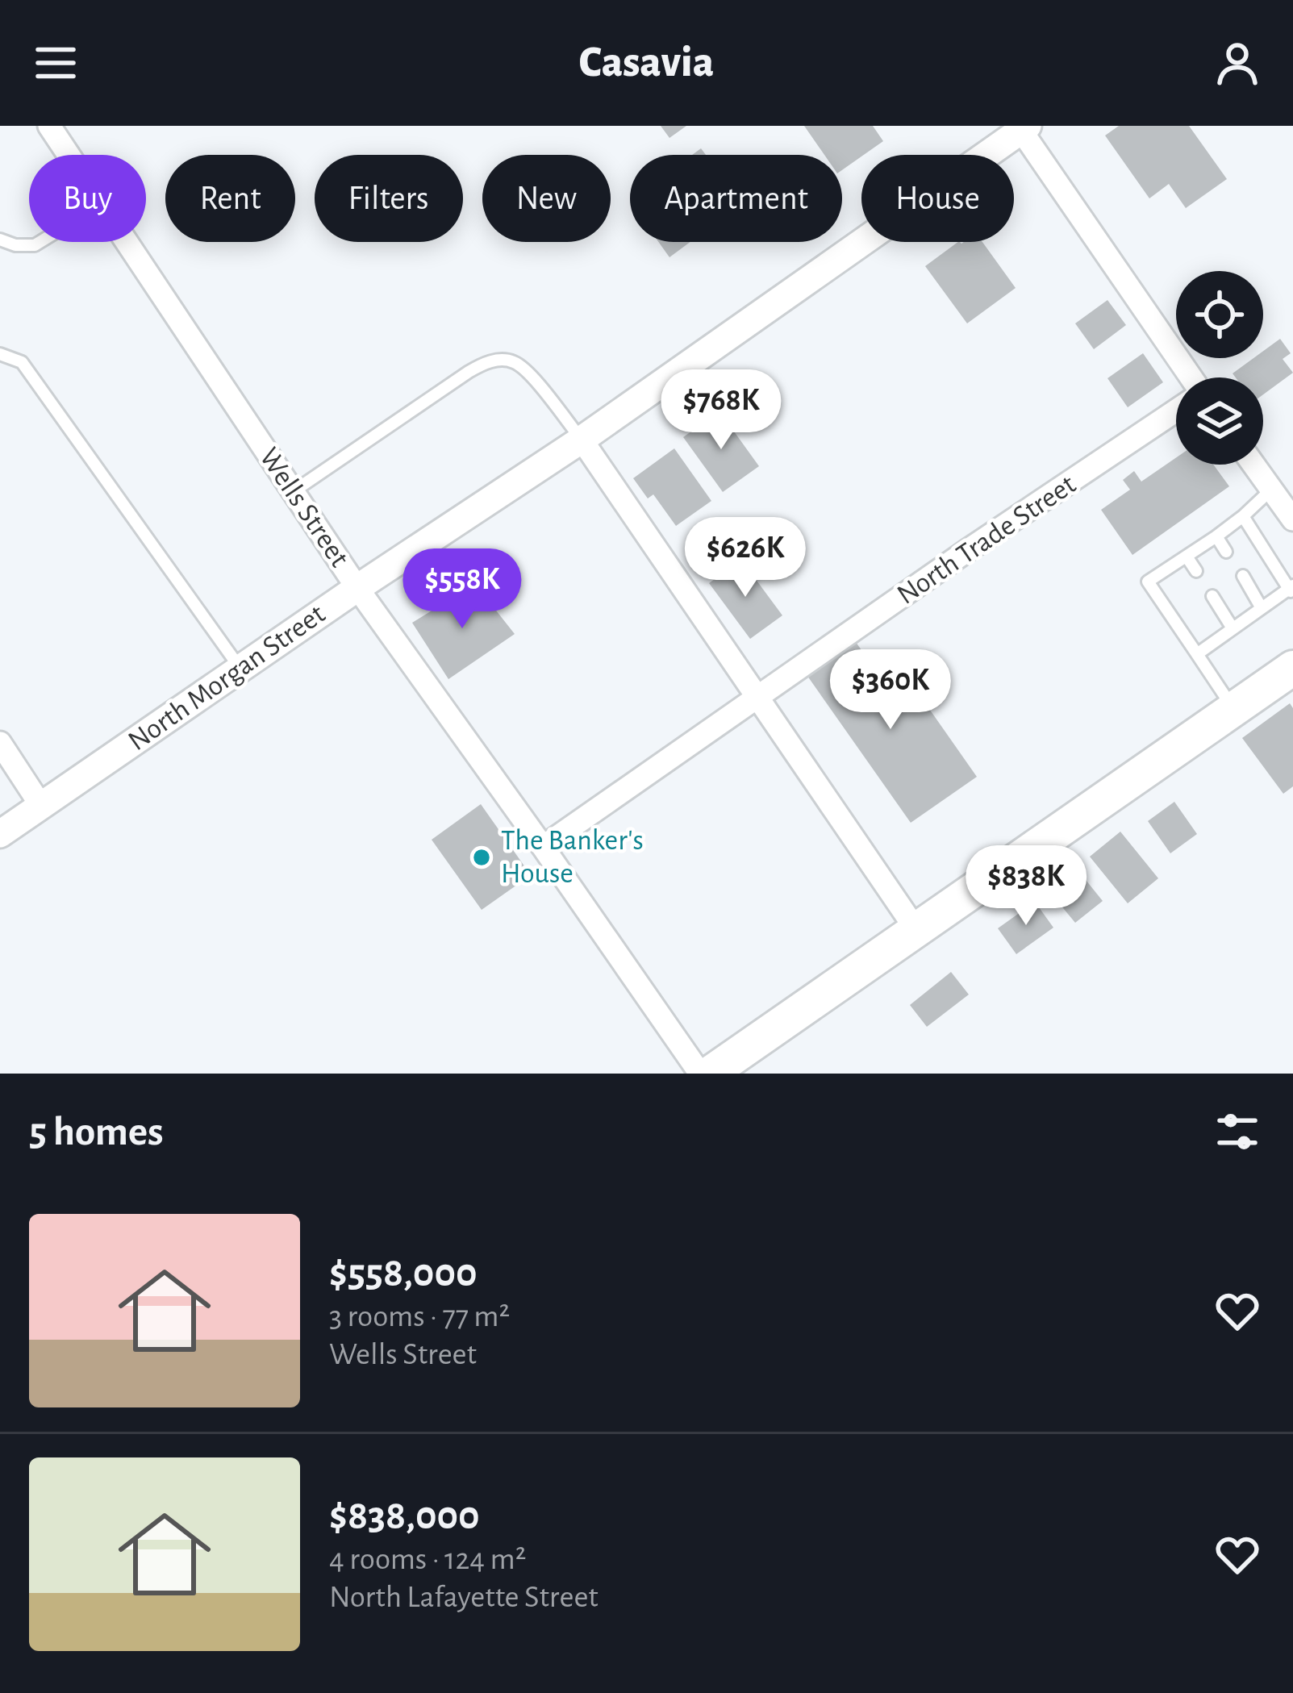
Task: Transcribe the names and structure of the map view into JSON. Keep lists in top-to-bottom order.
{
  "streets": {
    "street": ["Wells Street", "North Trade Street", "North Morgan Street"]
  },
  "crossings": [
    ["Wells Street", "North Trade Street"],
    ["Wells Street", "North Morgan Street"]
  ],
  "places": ["The Banker's House"],
  "page": {
    "header": "Casavia",
    "chip": [
      "Buy",
      "Rent",
      "Filters",
      "New",
      "Apartment",
      "House"
    ],
    "price": [
      "$768K",
      "$626K",
      "$558K",
      "$360K",
      "$838K"
    ],
    "heading": "5 homes",
    "list": [
      {
        "name": "$558,000",
        "note": "3 rooms · 77 m² · Wells Street"
      },
      {
        "name": "$838,000",
        "note": "4 rooms · 124 m² · North Lafayette Street"
      }
    ]
  }
}
